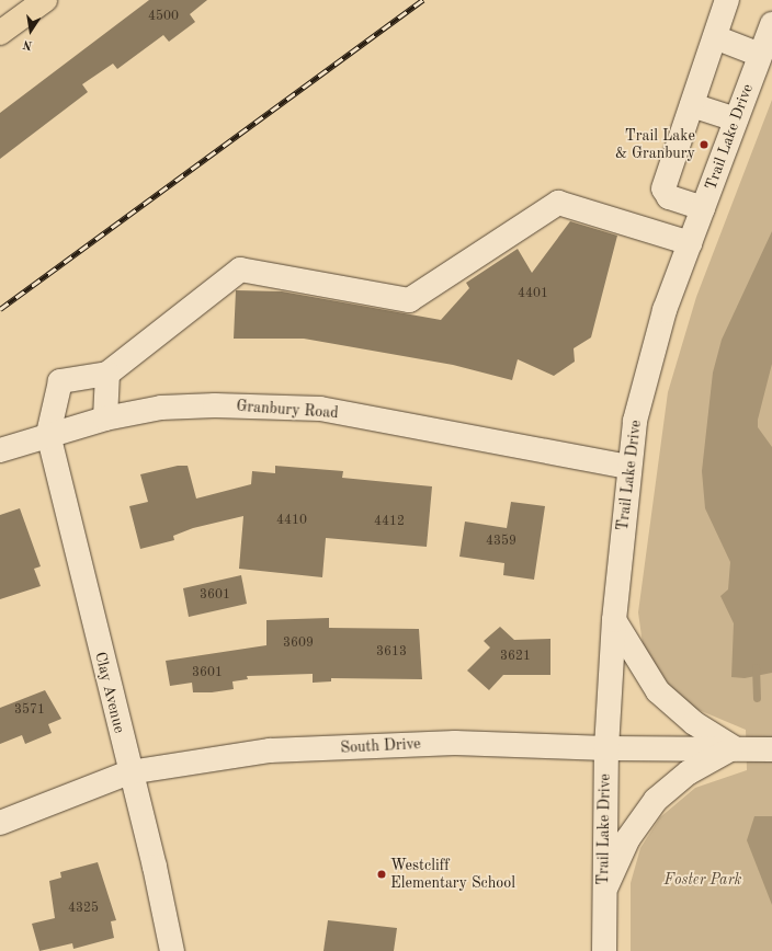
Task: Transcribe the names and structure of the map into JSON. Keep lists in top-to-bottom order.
{
  "streets": {
    "street": [
      "Trail Lake Drive",
      "Granbury Road",
      "Clay Avenue",
      "South Drive"
    ]
  },
  "crossings": [
    ["Trail Lake Drive", "Granbury Road"],
    ["Trail Lake Drive", "South Drive"],
    ["Granbury Road", "Clay Avenue"],
    ["Clay Avenue", "South Drive"]
  ],
  "parks": ["Foster Park"],
  "places": ["Trail Lake & Granbury", "Westcliff Elementary School"],
  "house_numbers": [
    "4500",
    "4401",
    "4410",
    "4412",
    "4359",
    "3601",
    "3609",
    "3613",
    "3621",
    "3601",
    "3571",
    "4325"
  ],
  "north": "bottom"
}
